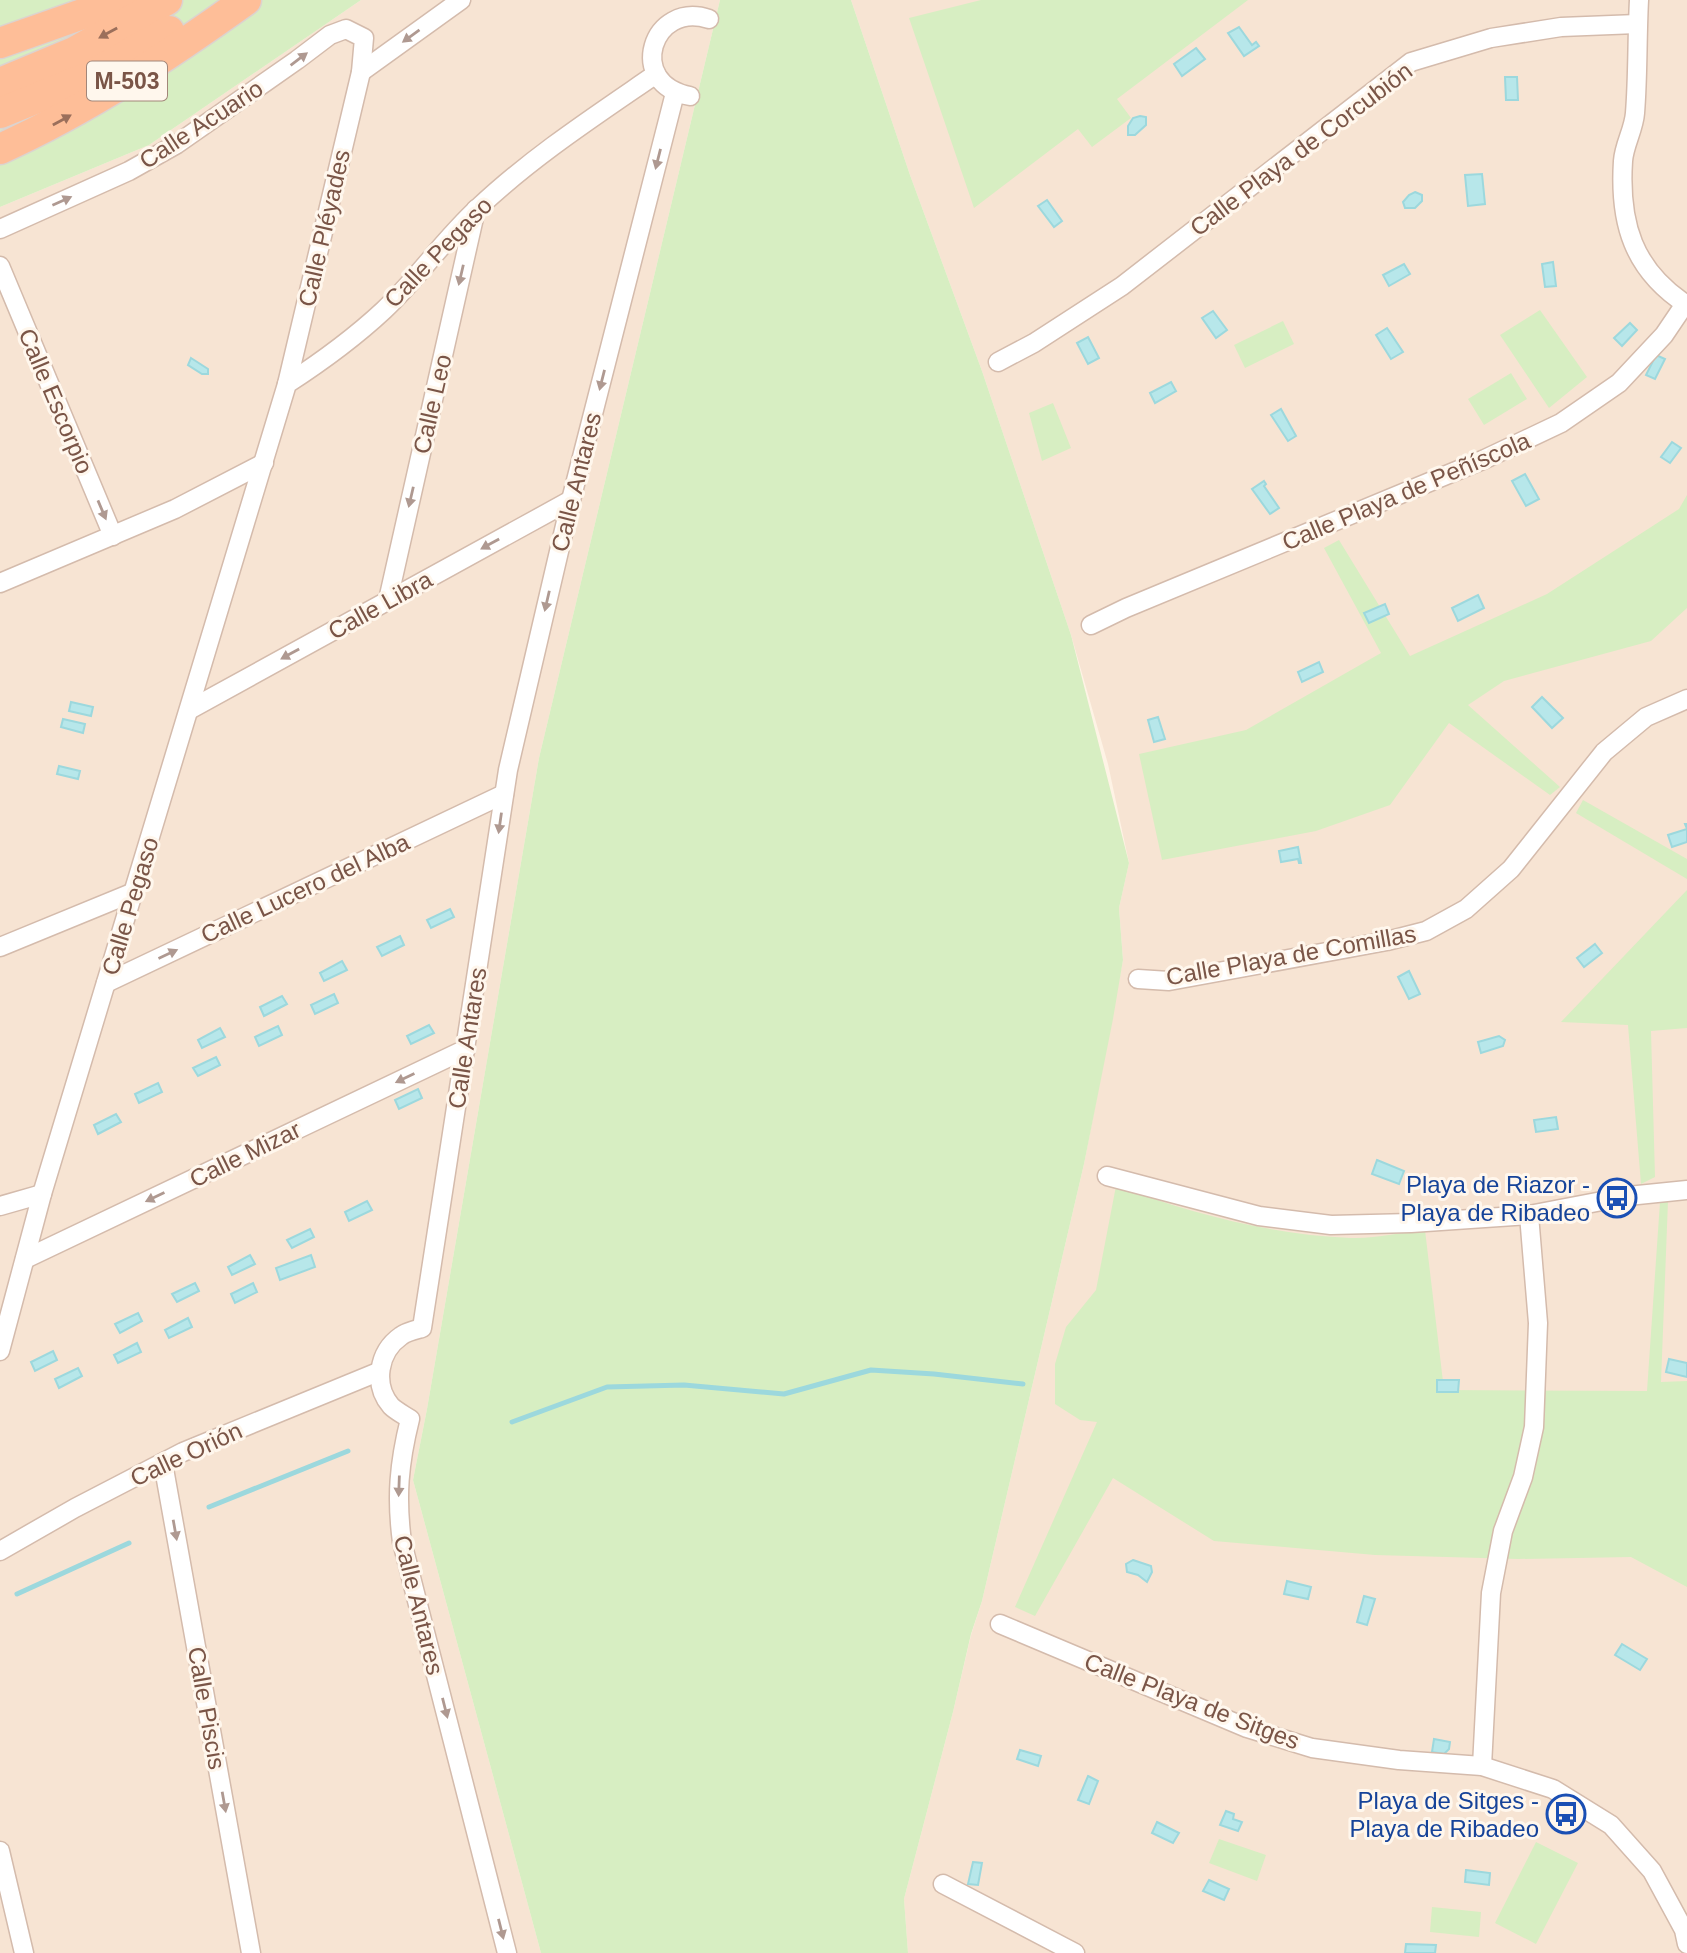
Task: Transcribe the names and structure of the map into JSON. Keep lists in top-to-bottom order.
{
  "streets": {
    "highway": ["M-503"],
    "street": [
      "Calle Acuario",
      "Calle Playa de Corcubión",
      "Calle Pléyades",
      "Calle Pegaso",
      "Calle Escorpio",
      "Calle Leo",
      "Calle Antares",
      "Calle Playa de Peñíscola",
      "Calle Libra",
      "Calle Lucero del Alba",
      "Calle Playa de Comillas",
      "Calle Mizar",
      "Calle Orión",
      "Calle Playa de Sitges",
      "Calle Piscis"
    ]
  },
  "crossings": [
    ["Calle Acuario", "Calle Pléyades"],
    ["Calle Pléyades", "Calle Pegaso"],
    ["Calle Pegaso", "Calle Leo"],
    ["Calle Pegaso", "Calle Antares"],
    ["Calle Pegaso", "Calle Libra"],
    ["Calle Pegaso", "Calle Lucero del Alba"],
    ["Calle Pegaso", "Calle Mizar"],
    ["Calle Leo", "Calle Libra"],
    ["Calle Antares", "Calle Libra"],
    ["Calle Antares", "Calle Lucero del Alba"],
    ["Calle Antares", "Calle Mizar"],
    ["Calle Antares", "Calle Orión"],
    ["Calle Orión", "Calle Piscis"]
  ],
  "one_way": [
    "Calle Acuario",
    "Calle Escorpio",
    "Calle Leo",
    "Calle Antares",
    "Calle Libra",
    "Calle Lucero del Alba",
    "Calle Mizar",
    "Calle Piscis"
  ],
  "places": {
    "bus stop": ["Playa de Riazor - Playa de Ribadeo", "Playa de Sitges - Playa de Ribadeo"]
  }
}
